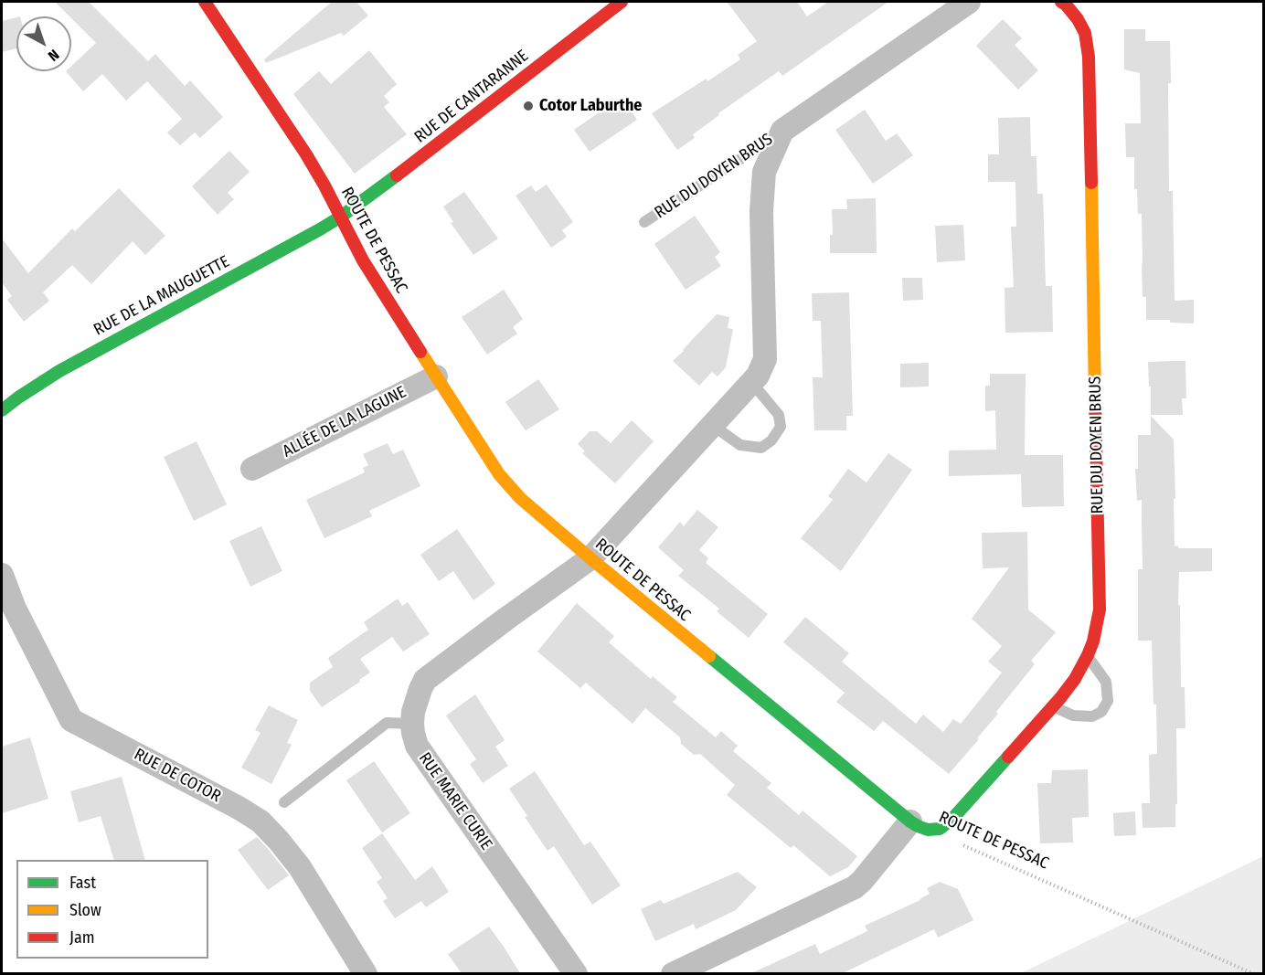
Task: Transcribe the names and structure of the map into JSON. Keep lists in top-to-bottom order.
{
  "streets": {
    "street": [
      "RUE DE CANTARANNE",
      "RUE DU DOYEN BRUS",
      "ROUTE DE PESSAC",
      "RUE DE LA MAUGUETTE",
      "ALLÉE DE LA LAGUNE",
      "RUE DE COTOR",
      "RUE MARIE CURIE"
    ]
  },
  "crossings": [
    ["RUE DE CANTARANNE", "ROUTE DE PESSAC"],
    ["RUE DE CANTARANNE", "RUE DE LA MAUGUETTE"],
    ["RUE DU DOYEN BRUS", "ROUTE DE PESSAC"],
    ["RUE DU DOYEN BRUS", "RUE MARIE CURIE"],
    ["ROUTE DE PESSAC", "RUE DE LA MAUGUETTE"],
    ["ROUTE DE PESSAC", "ALLÉE DE LA LAGUNE"],
    ["ROUTE DE PESSAC", "RUE MARIE CURIE"]
  ],
  "places": ["Cotor Laburthe"],
  "legend": ["Fast", "Slow", "Jam"],
  "north": "bottom right"
}
